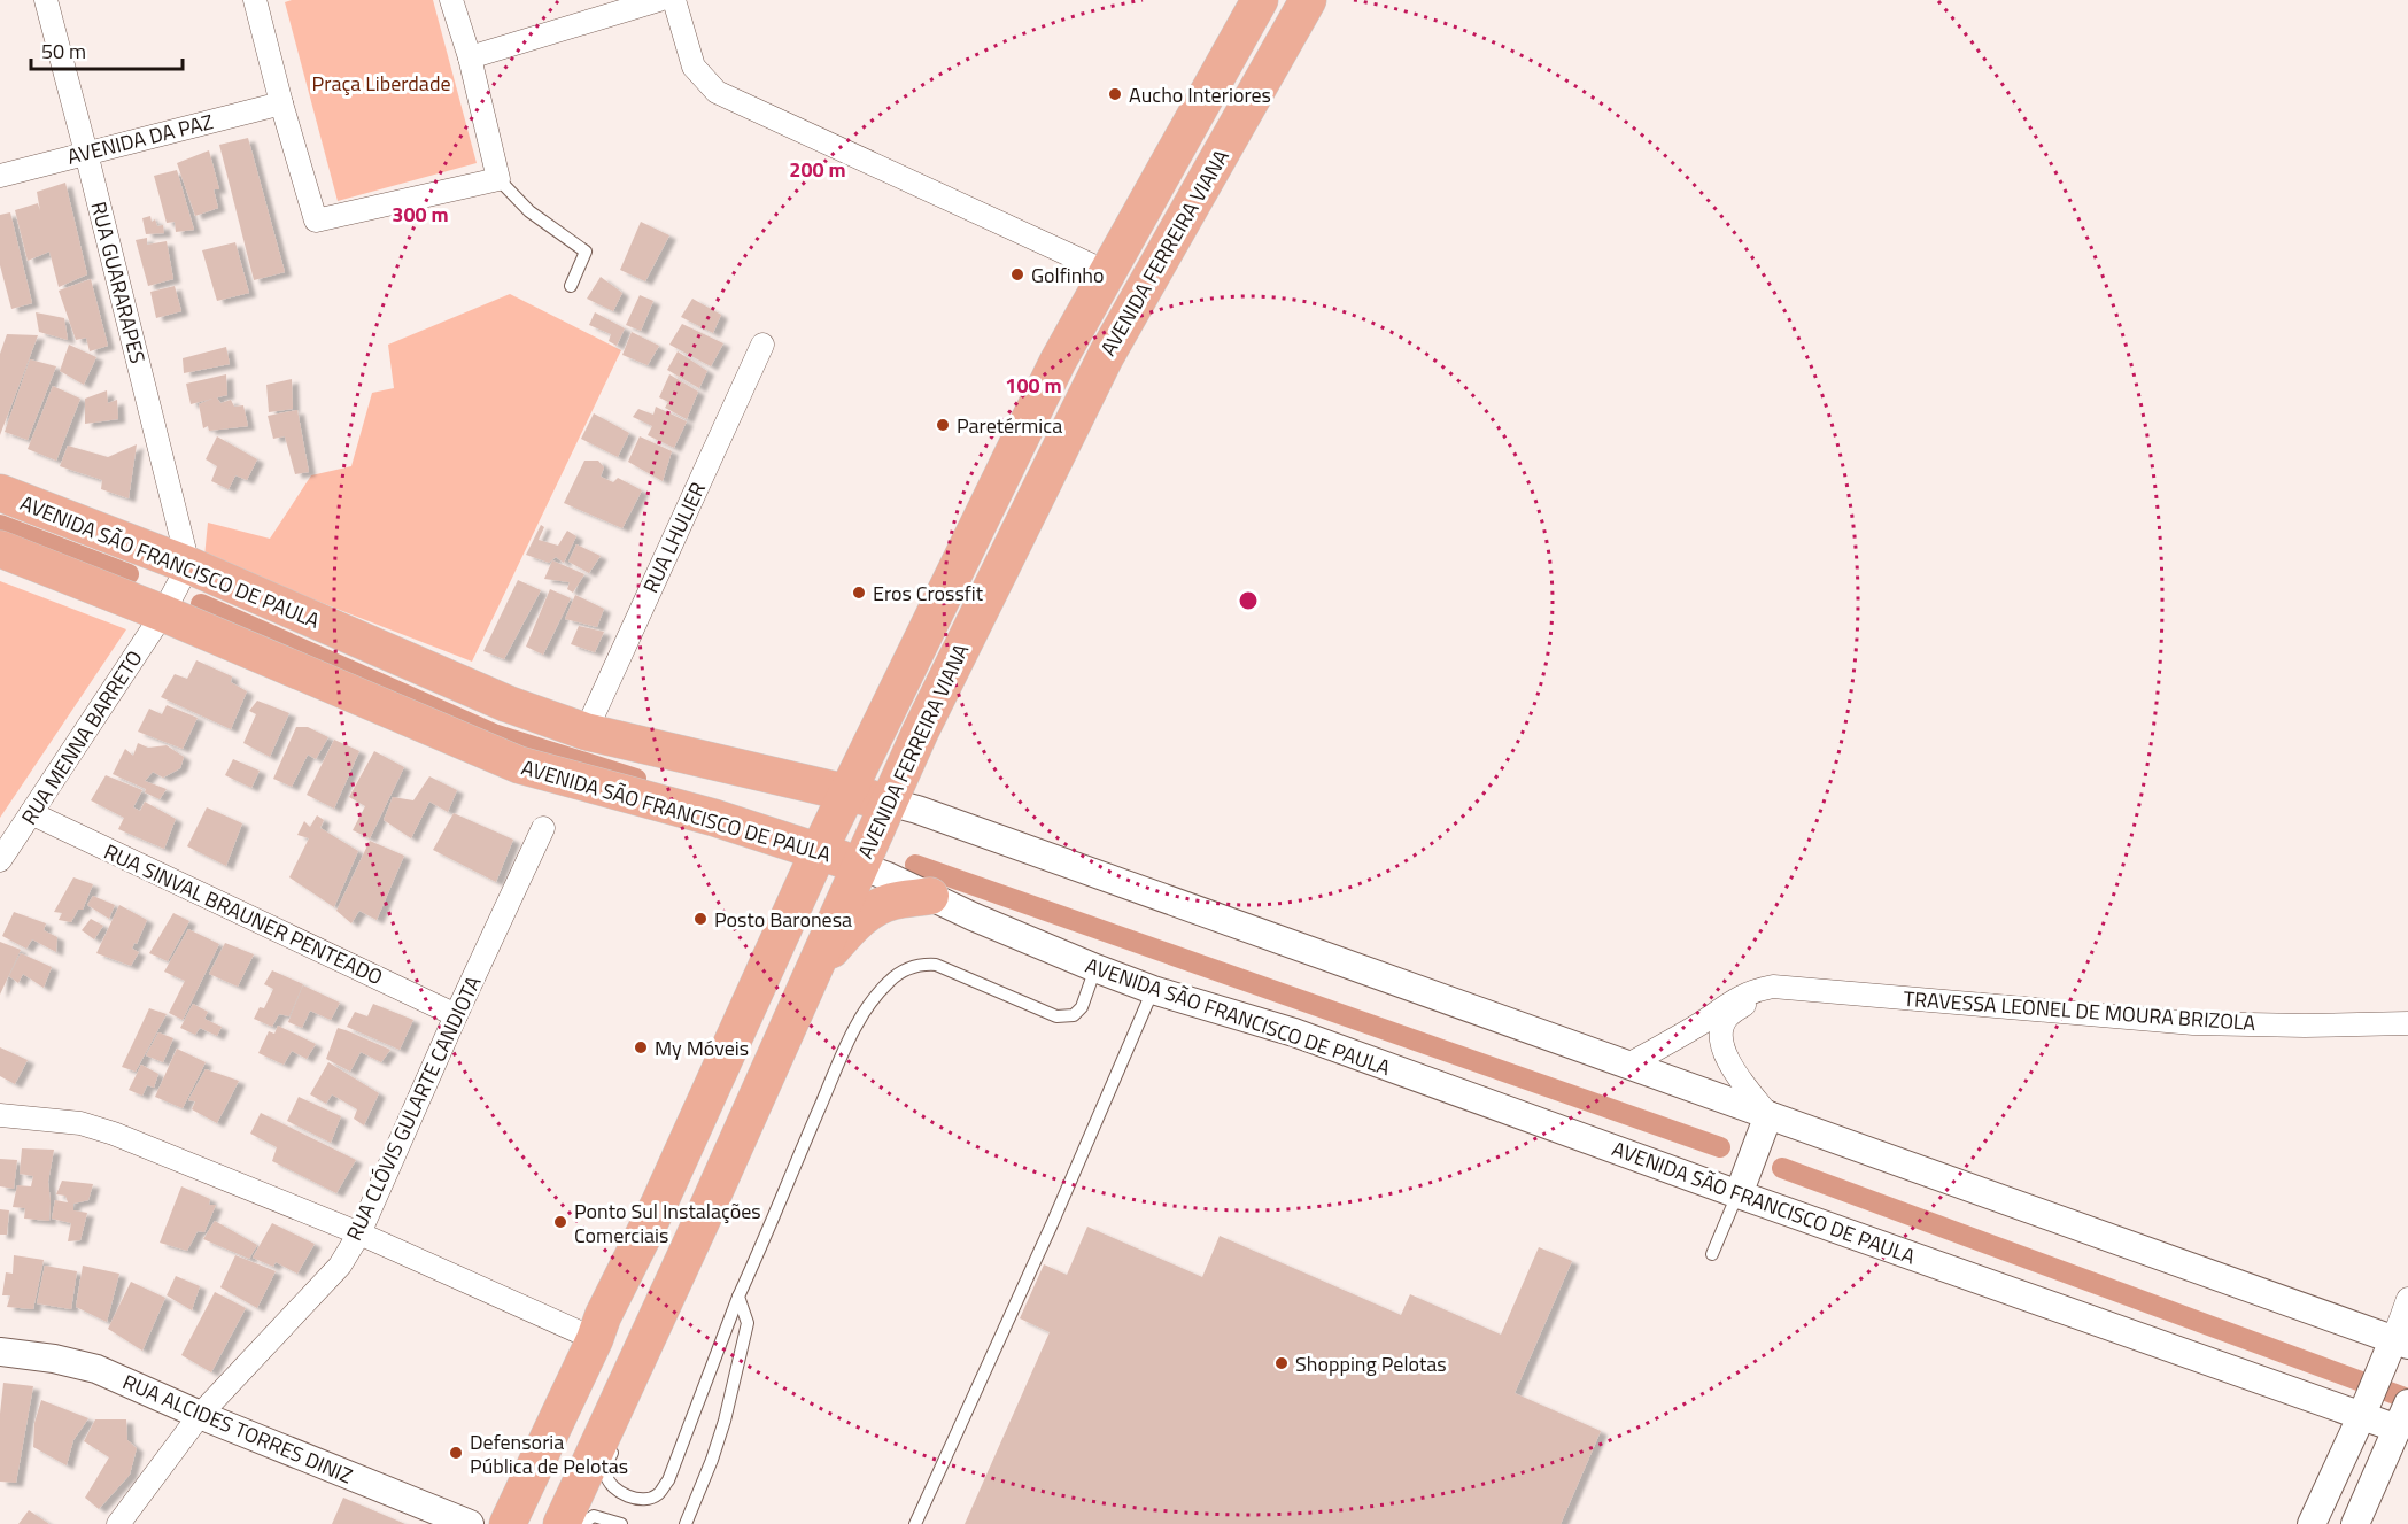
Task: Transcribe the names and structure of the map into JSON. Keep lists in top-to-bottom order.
{
  "streets": {
    "main road": ["AVENIDA FERREIRA VIANA", "AVENIDA SÃO FRANCISCO DE PAULA"],
    "street": [
      "AVENIDA DA PAZ",
      "RUA GUARARAPES",
      "RUA LHULIER",
      "RUA MENNA BARRETO",
      "RUA SINVAL BRAUNER PENTEADO",
      "TRAVESSA LEONEL DE MOURA BRIZOLA",
      "RUA CLÓVIS GULARTE CANDIOTA",
      "RUA ALCIDES TORRES DINIZ"
    ]
  },
  "crossings": [
    ["AVENIDA DA PAZ", "RUA GUARARAPES"],
    ["AVENIDA FERREIRA VIANA", "AVENIDA SÃO FRANCISCO DE PAULA"],
    ["RUA GUARARAPES", "AVENIDA SÃO FRANCISCO DE PAULA"],
    ["RUA GUARARAPES", "RUA MENNA BARRETO"],
    ["RUA LHULIER", "AVENIDA SÃO FRANCISCO DE PAULA"],
    ["AVENIDA SÃO FRANCISCO DE PAULA", "RUA MENNA BARRETO"],
    ["AVENIDA SÃO FRANCISCO DE PAULA", "TRAVESSA LEONEL DE MOURA BRIZOLA"],
    ["RUA MENNA BARRETO", "RUA SINVAL BRAUNER PENTEADO"],
    ["RUA SINVAL BRAUNER PENTEADO", "RUA CLÓVIS GULARTE CANDIOTA"],
    ["RUA CLÓVIS GULARTE CANDIOTA", "RUA ALCIDES TORRES DINIZ"]
  ],
  "parks": ["Praça Liberdade"],
  "places": [
    "Aucho Interiores",
    "Golfinho",
    "Paretérmica",
    "Eros Crossfit",
    "Posto Baronesa",
    "My Móveis",
    "Ponto Sul Instalações Comerciais",
    "Shopping Pelotas",
    "Defensoria Pública de Pelotas"
  ],
  "scale_bar": "50 m",
  "rings": ["200 m", "300 m", "100 m"]
}
